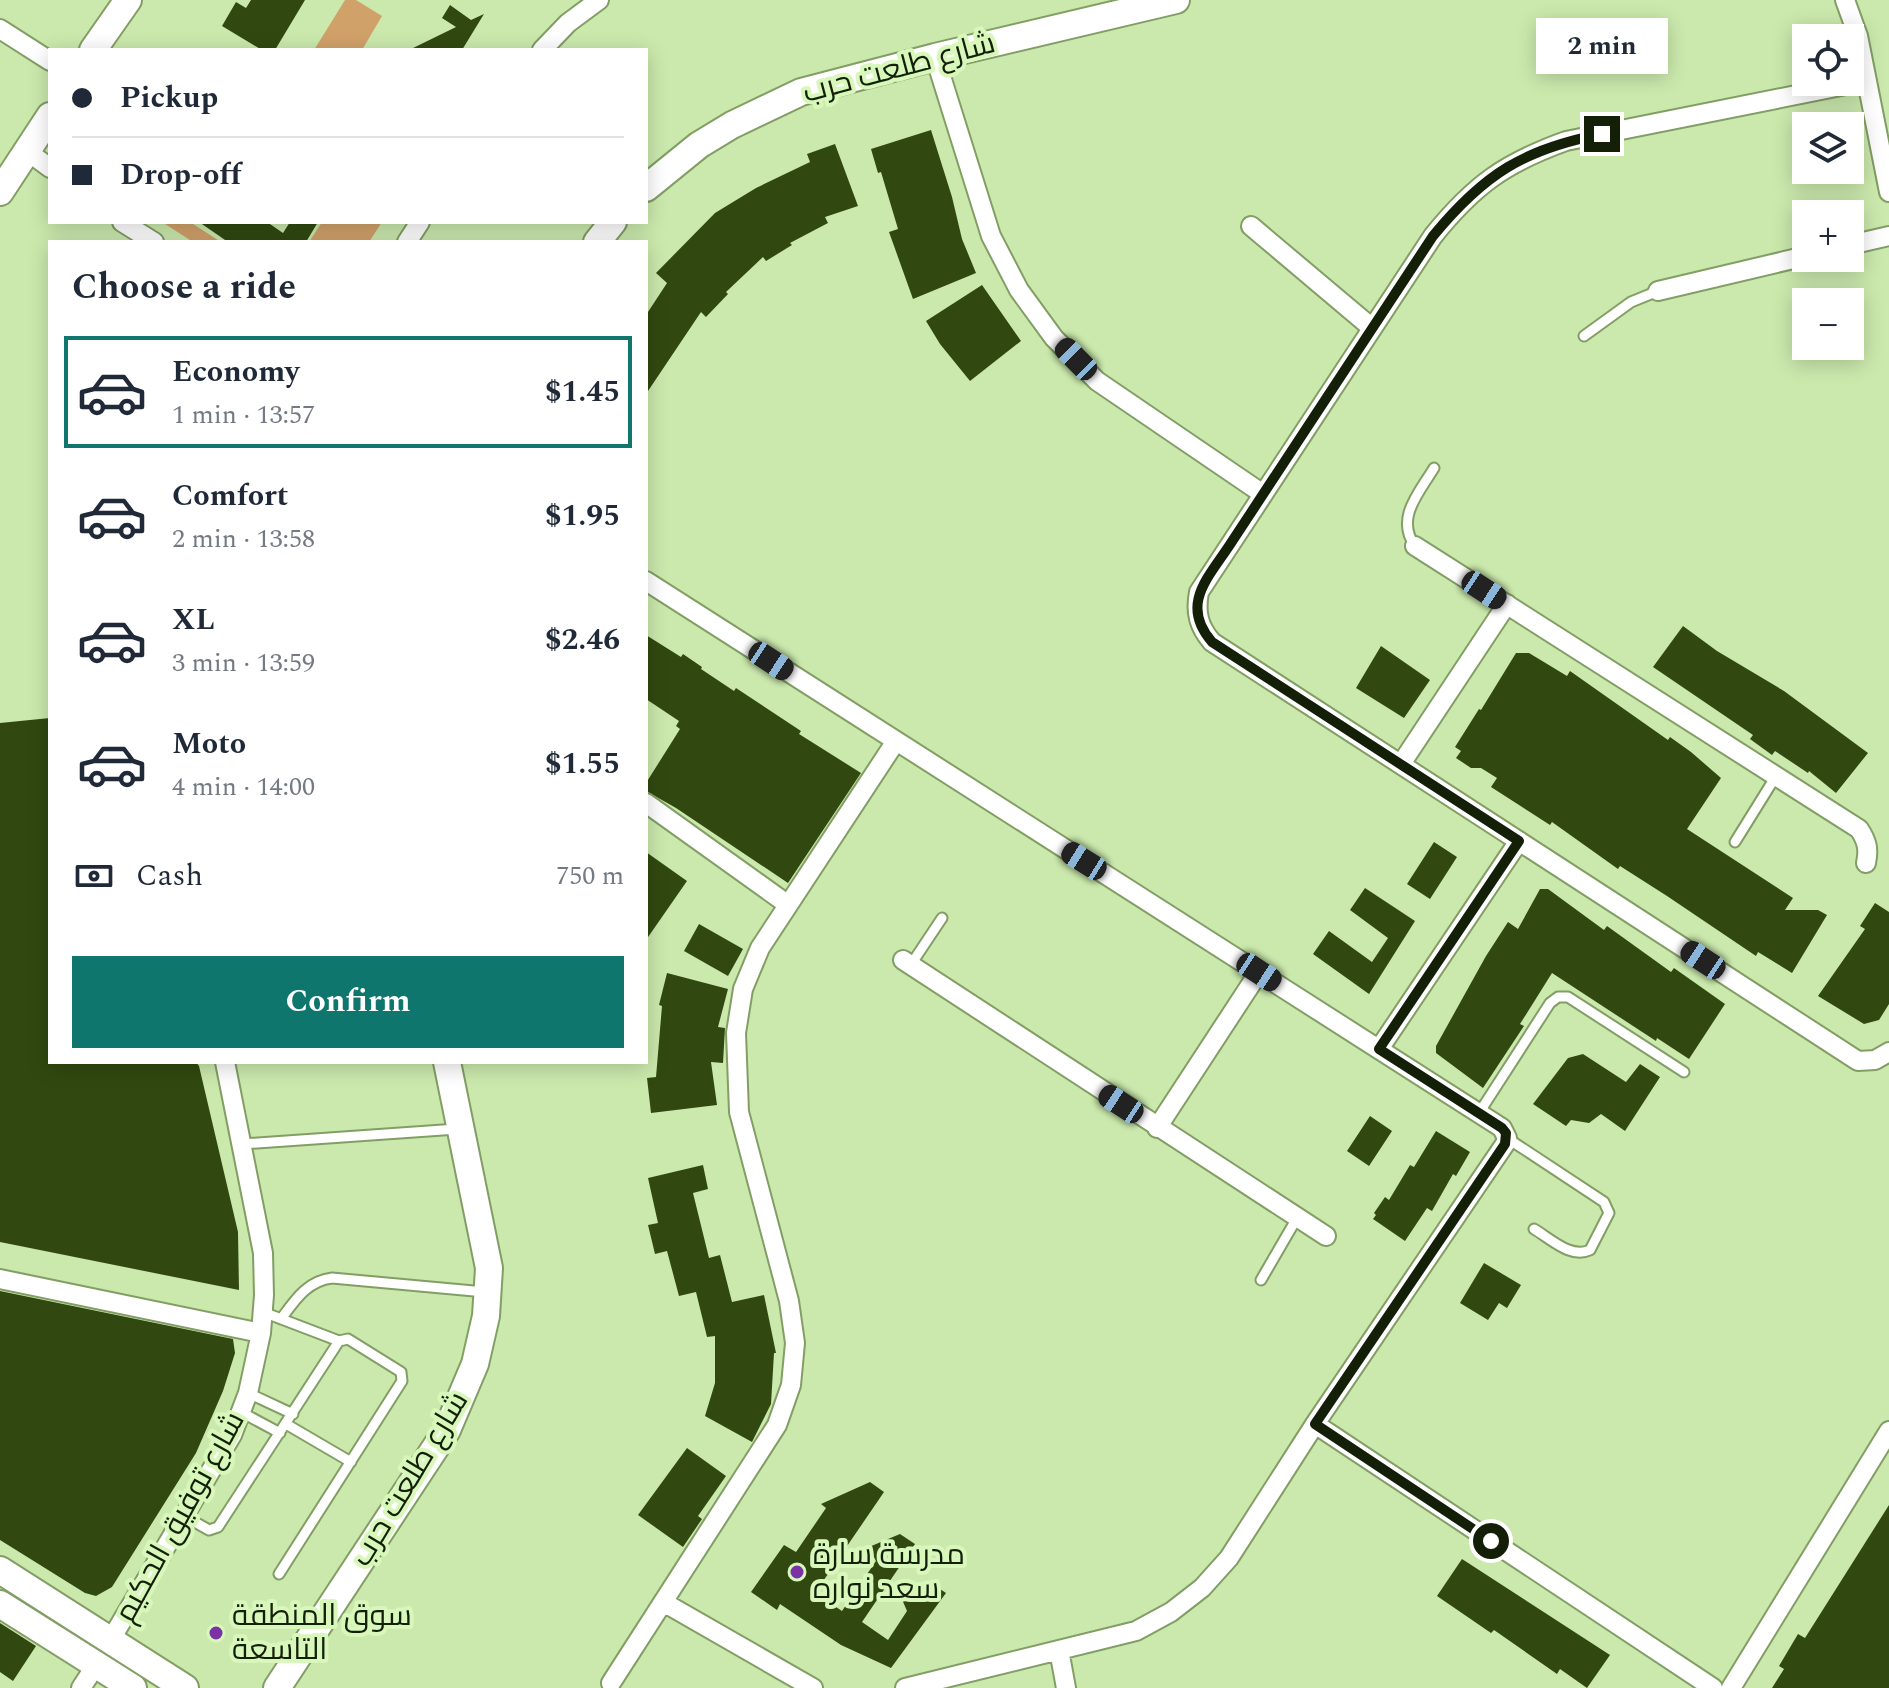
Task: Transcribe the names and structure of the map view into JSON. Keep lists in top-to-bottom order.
{
  "streets": {
    "street": ["شارع طلعت حرب", "شارع توفيق الحكيم"]
  },
  "places": ["مدرسة سارة سعد نواره", "سوق المنطقة التاسعة"],
  "page": {
    "bubble": "2 min",
    "map_buttons": ["+", "−"],
    "banner": ["Pickup", "Drop-off"],
    "heading": "Choose a ride",
    "list": [
      {
        "name": "Economy",
        "note": "1 min · 13:57",
        "value": "$1.45"
      },
      {
        "name": "Comfort",
        "note": "2 min · 13:58",
        "value": "$1.95"
      },
      {
        "name": "XL",
        "note": "3 min · 13:59",
        "value": "$2.46"
      },
      {
        "name": "Moto",
        "note": "4 min · 14:00",
        "value": "$1.55"
      }
    ],
    "pay": ["Cash", "750 m"],
    "buttons": "Confirm"
  }
}
